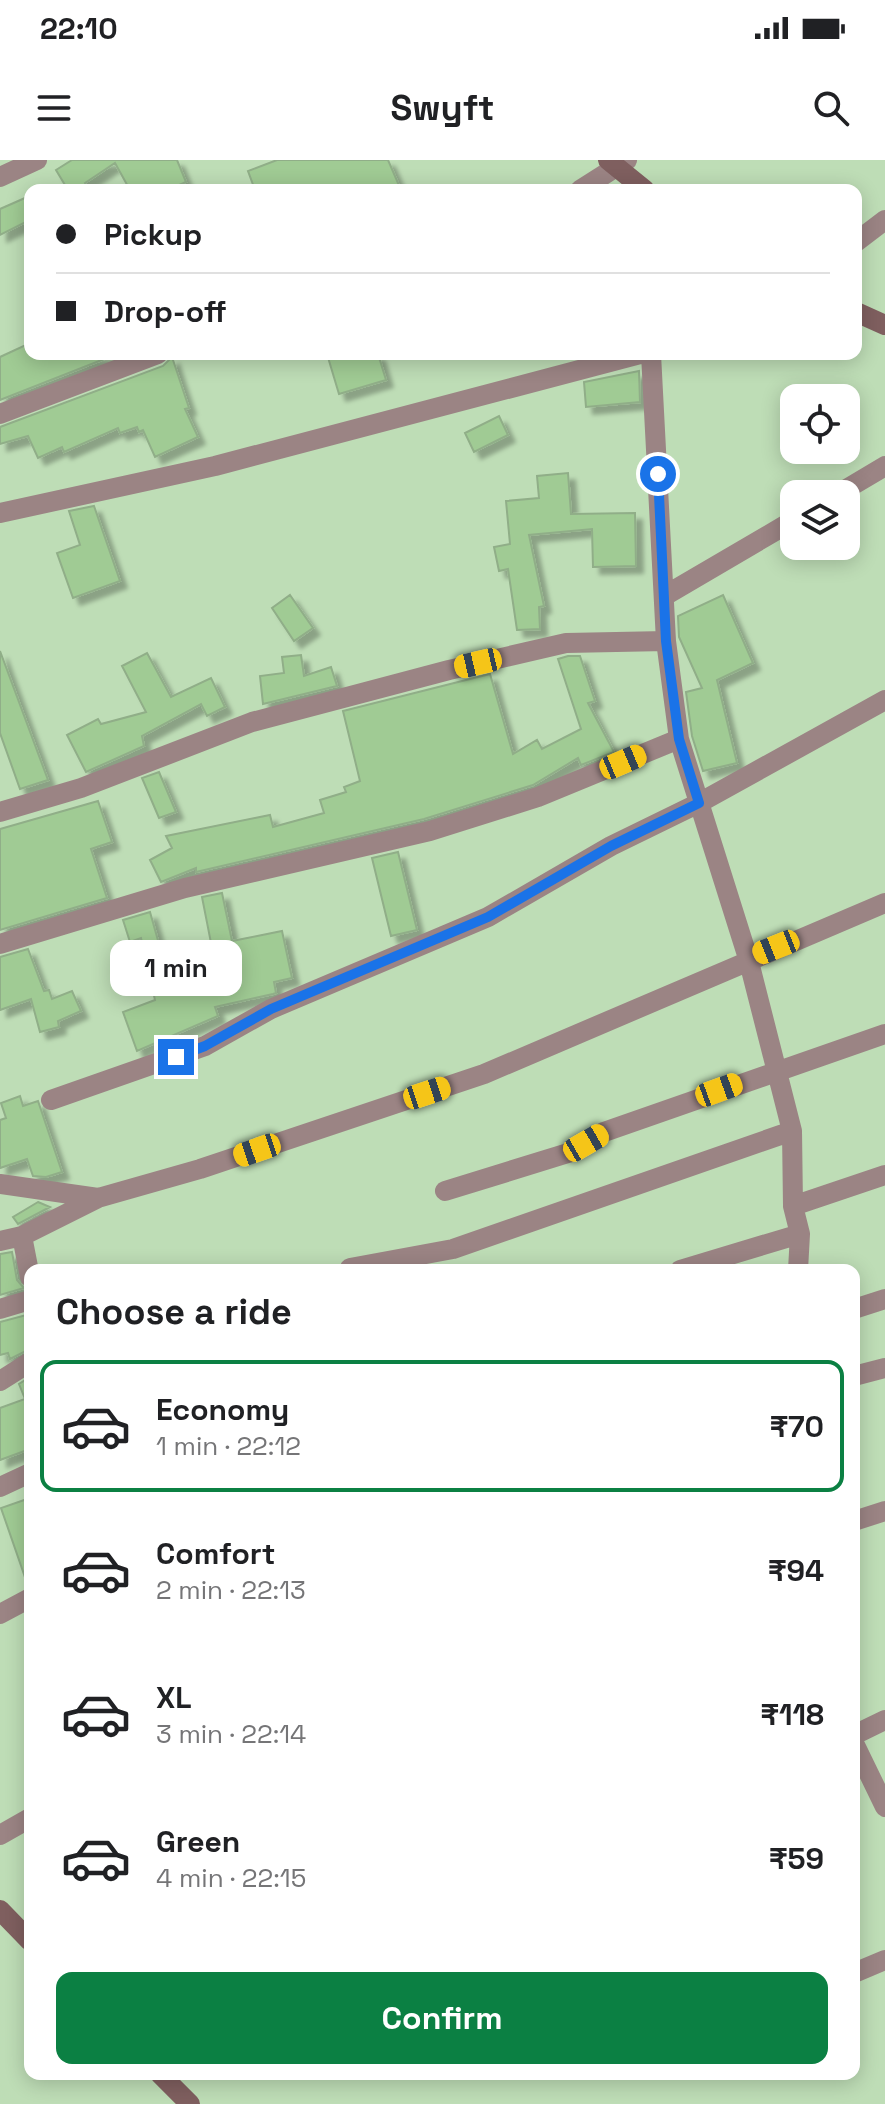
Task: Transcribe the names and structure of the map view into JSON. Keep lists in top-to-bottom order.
{
  "page": {
    "status": "22:10",
    "header": "Swyft",
    "banner": ["Pickup", "Drop-off"],
    "bubble": "1 min",
    "heading": "Choose a ride",
    "list": [
      {
        "name": "Economy",
        "note": "1 min · 22:12",
        "value": "₹70"
      },
      {
        "name": "Comfort",
        "note": "2 min · 22:13",
        "value": "₹94"
      },
      {
        "name": "XL",
        "note": "3 min · 22:14",
        "value": "₹118"
      },
      {
        "name": "Green",
        "note": "4 min · 22:15",
        "value": "₹59"
      }
    ],
    "buttons": "Confirm"
  }
}
